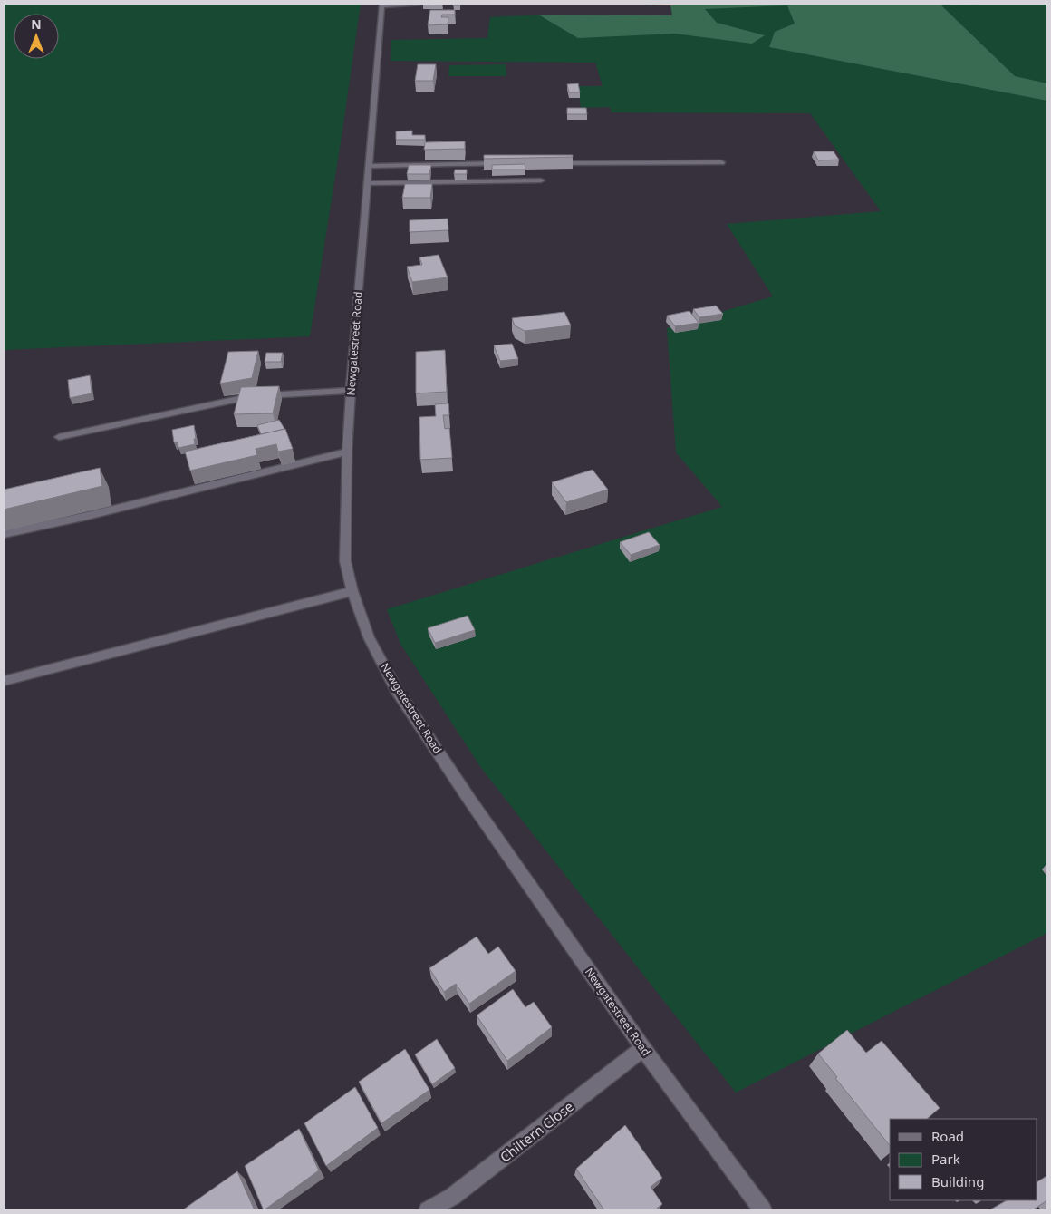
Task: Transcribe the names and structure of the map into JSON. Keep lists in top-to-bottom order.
{
  "streets": {
    "street": ["Newgatestreet Road", "Chiltern Close"]
  },
  "crossings": [
    ["Newgatestreet Road", "Chiltern Close"]
  ],
  "legend": ["Road", "Park", "Building"],
  "north": "top"
}
